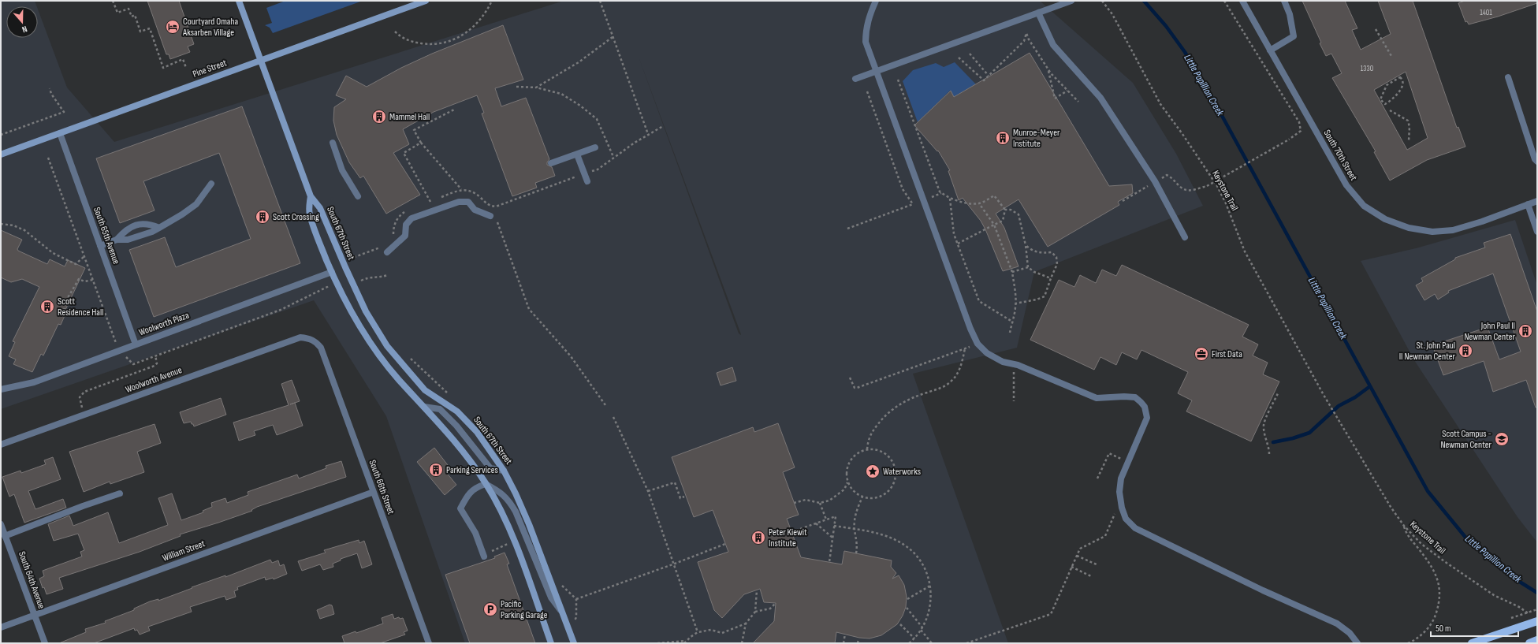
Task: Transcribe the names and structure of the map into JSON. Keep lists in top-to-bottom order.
{
  "streets": {
    "main road": ["Pine Street", "South 67th Street"],
    "street": [
      "South 70th Street",
      "South 65th Avenue",
      "Woolworth Plaza",
      "Woolworth Avenue",
      "South 66th Street",
      "William Street",
      "South 64th Avenue"
    ],
    "path": ["Keystone Trail"]
  },
  "crossings": [
    ["Pine Street", "South 67th Street"],
    ["Pine Street", "South 65th Avenue"],
    ["South 67th Street", "Woolworth Plaza"],
    ["South 65th Avenue", "Woolworth Plaza"],
    ["Woolworth Avenue", "South 66th Street"],
    ["South 66th Street", "William Street"],
    ["William Street", "South 64th Avenue"]
  ],
  "water": ["Little Papillion Creek"],
  "places": {
    "hotel": ["Courtyard Omaha Aksarben Village"],
    "building": [
      "Mammel Hall",
      "Munroe-Meyer Institute",
      "Scott Crossing",
      "Scott Residence Hall",
      "John Paul II Newman Center",
      "St. John Paul II Newman Center",
      "Parking Services",
      "Peter Kiewit Institute"
    ],
    "office": ["First Data"],
    "school or university": ["Scott Campus - Newman Center"],
    "place": ["Waterworks"],
    "parking": ["Pacific Parking Garage"]
  },
  "house_numbers": ["1401", "1330"],
  "scale_bar": "50 m",
  "north": "bottom"
}
